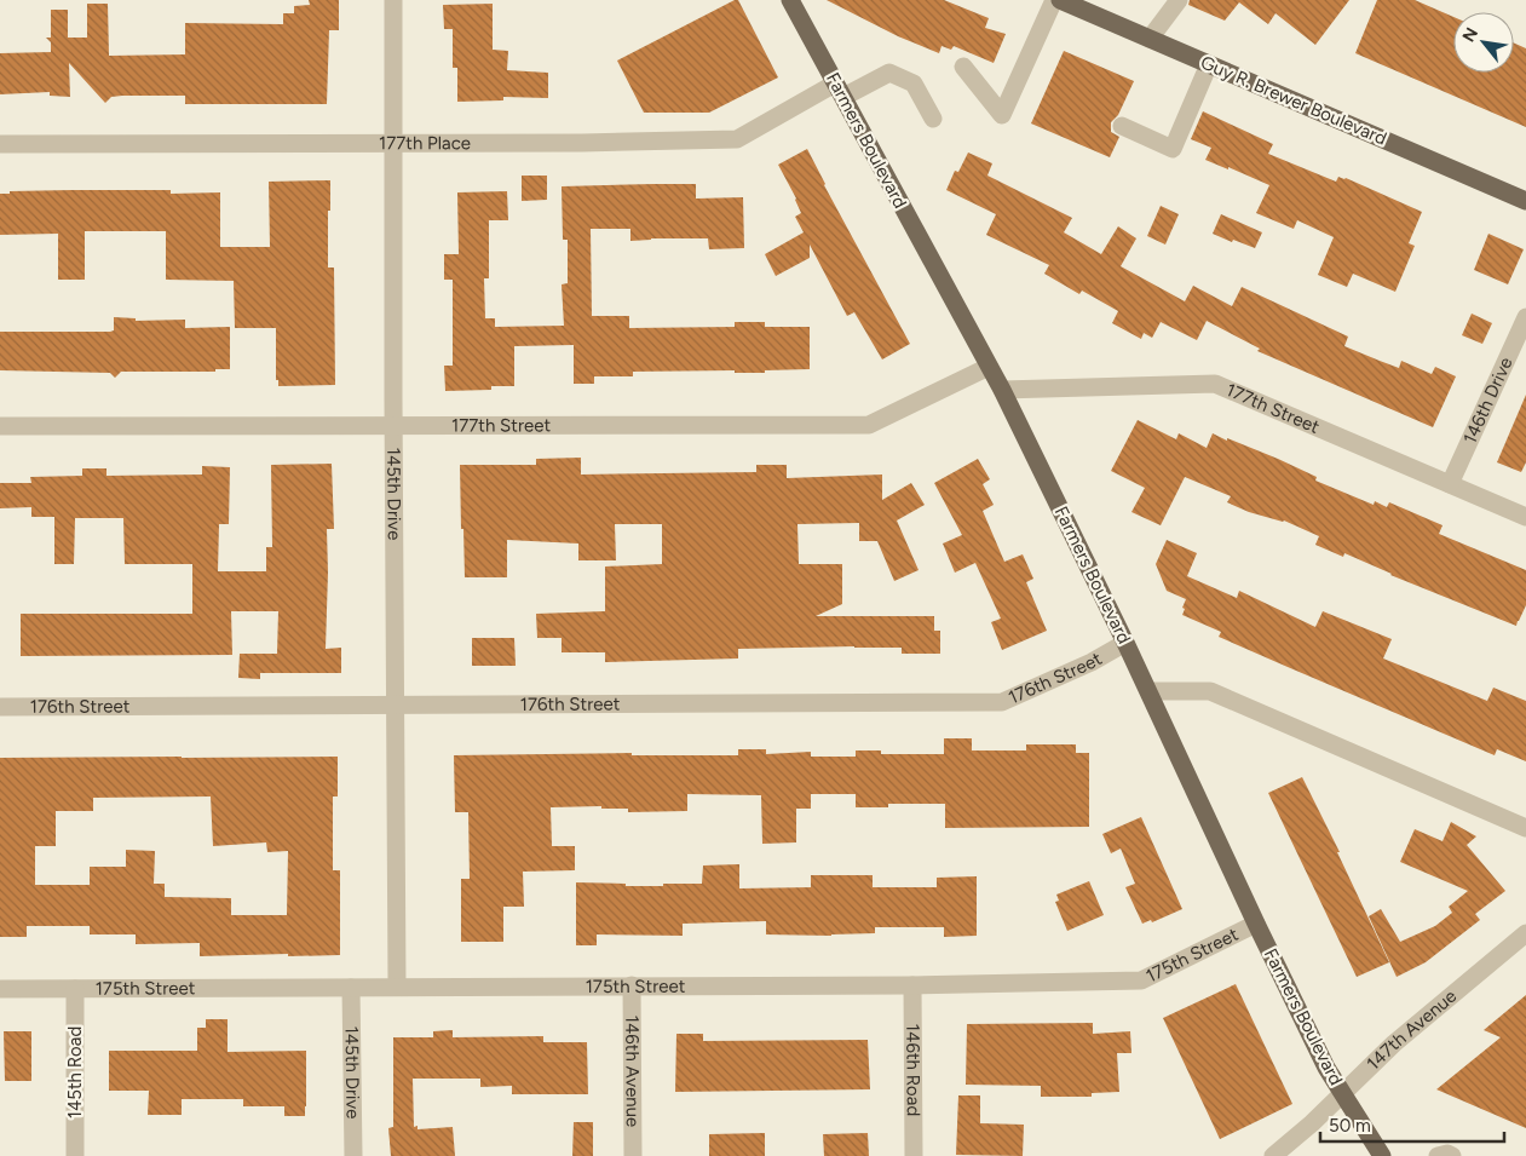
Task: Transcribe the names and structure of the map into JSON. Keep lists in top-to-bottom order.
{
  "streets": {
    "main road": ["Guy R. Brewer Boulevard", "Farmers Boulevard"],
    "street": [
      "177th Place",
      "146th Drive",
      "177th Street",
      "145th Drive",
      "176th Street",
      "175th Street",
      "147th Avenue",
      "146th Road",
      "146th Avenue",
      "145th Road"
    ]
  },
  "crossings": [
    ["Farmers Boulevard", "177th Place"],
    ["Farmers Boulevard", "177th Street"],
    ["Farmers Boulevard", "176th Street"],
    ["Farmers Boulevard", "175th Street"],
    ["Farmers Boulevard", "147th Avenue"],
    ["177th Place", "145th Drive"],
    ["146th Drive", "177th Street"],
    ["177th Street", "145th Drive"],
    ["145th Drive", "176th Street"],
    ["145th Drive", "175th Street"],
    ["175th Street", "146th Road"],
    ["175th Street", "146th Avenue"],
    ["175th Street", "145th Road"]
  ],
  "scale_bar": "50 m",
  "north": "top left"
}
